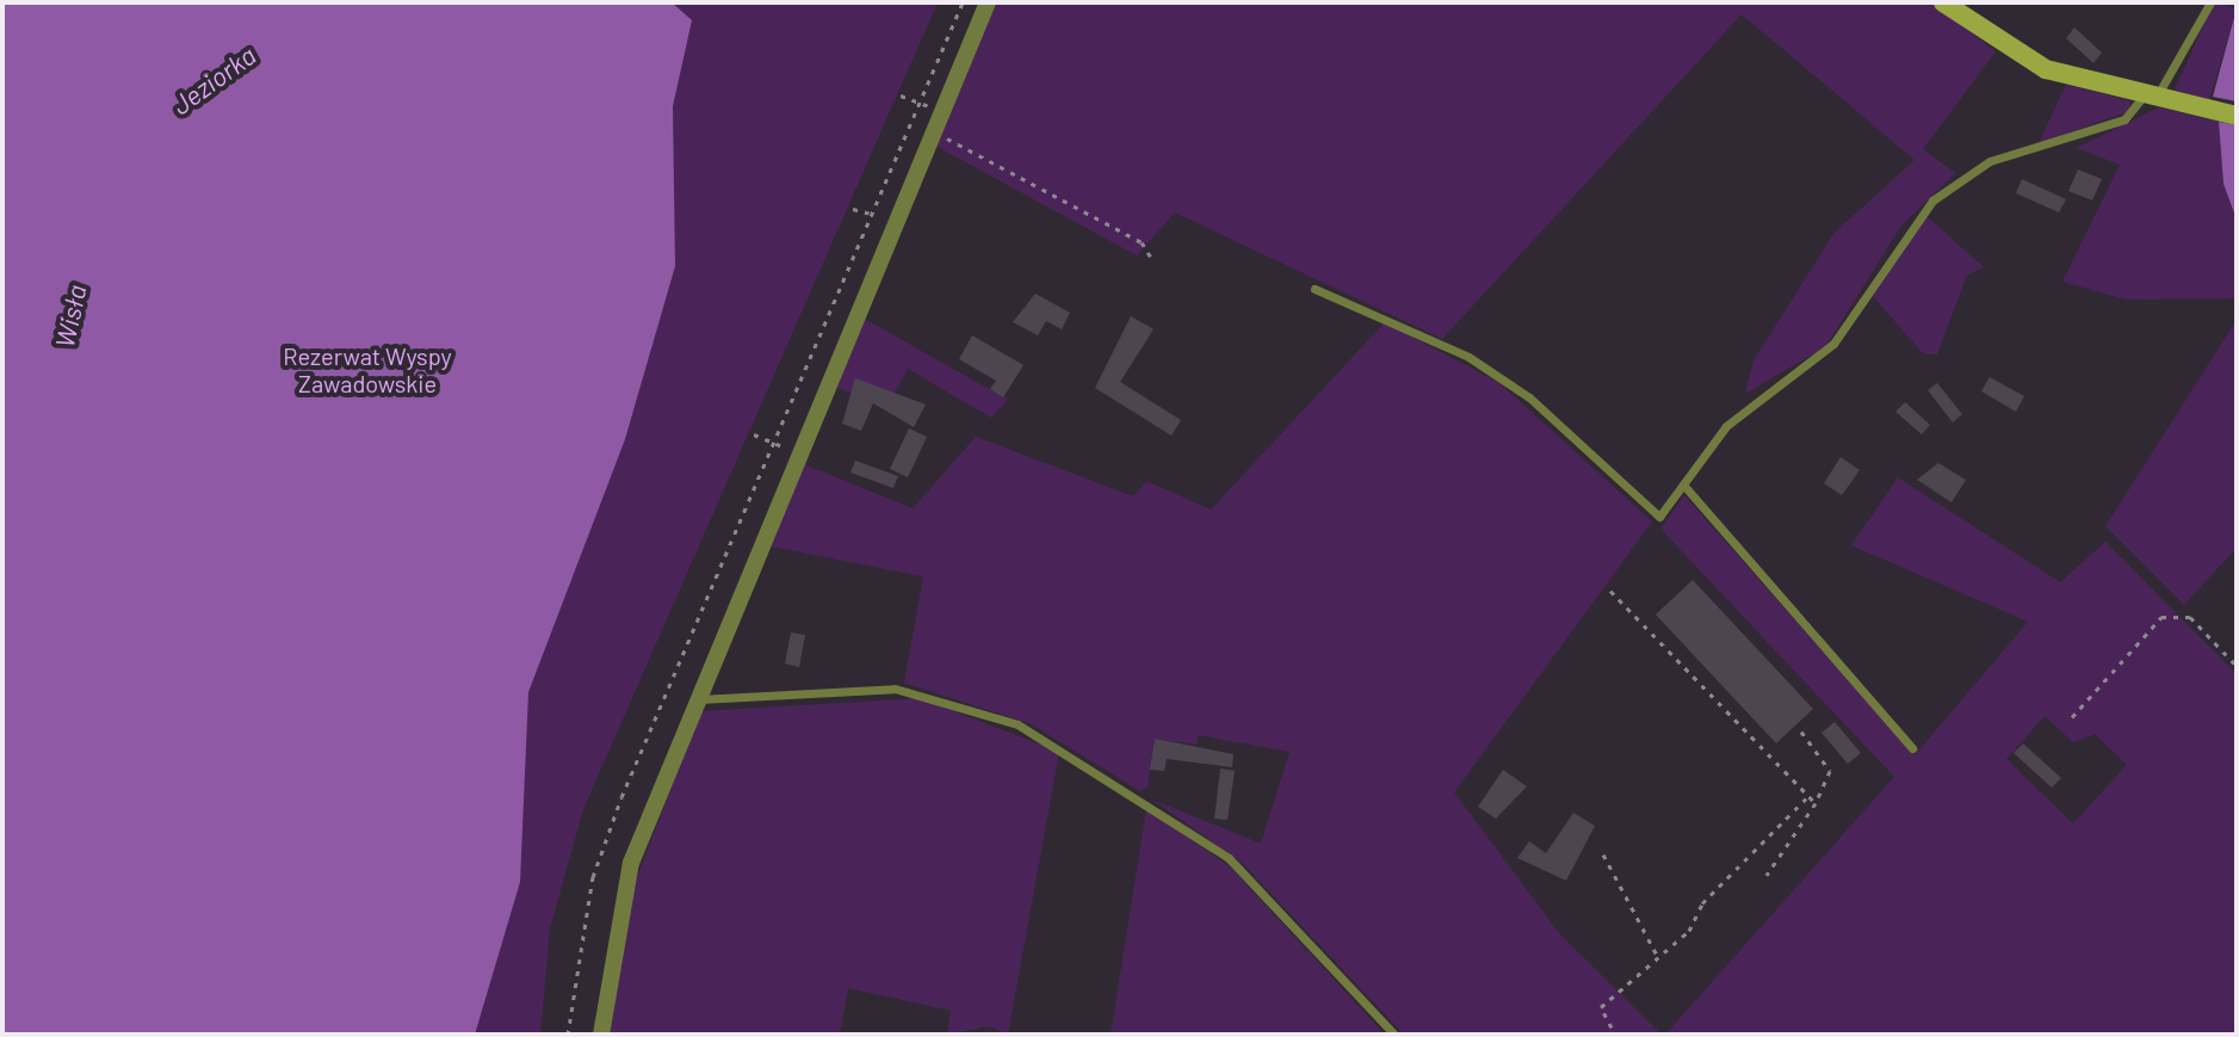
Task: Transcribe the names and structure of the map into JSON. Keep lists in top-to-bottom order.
{
  "water": ["Jeziorka", "Wisła"],
  "parks": ["Rezerwat Wyspy Zawadowskie"]
}
